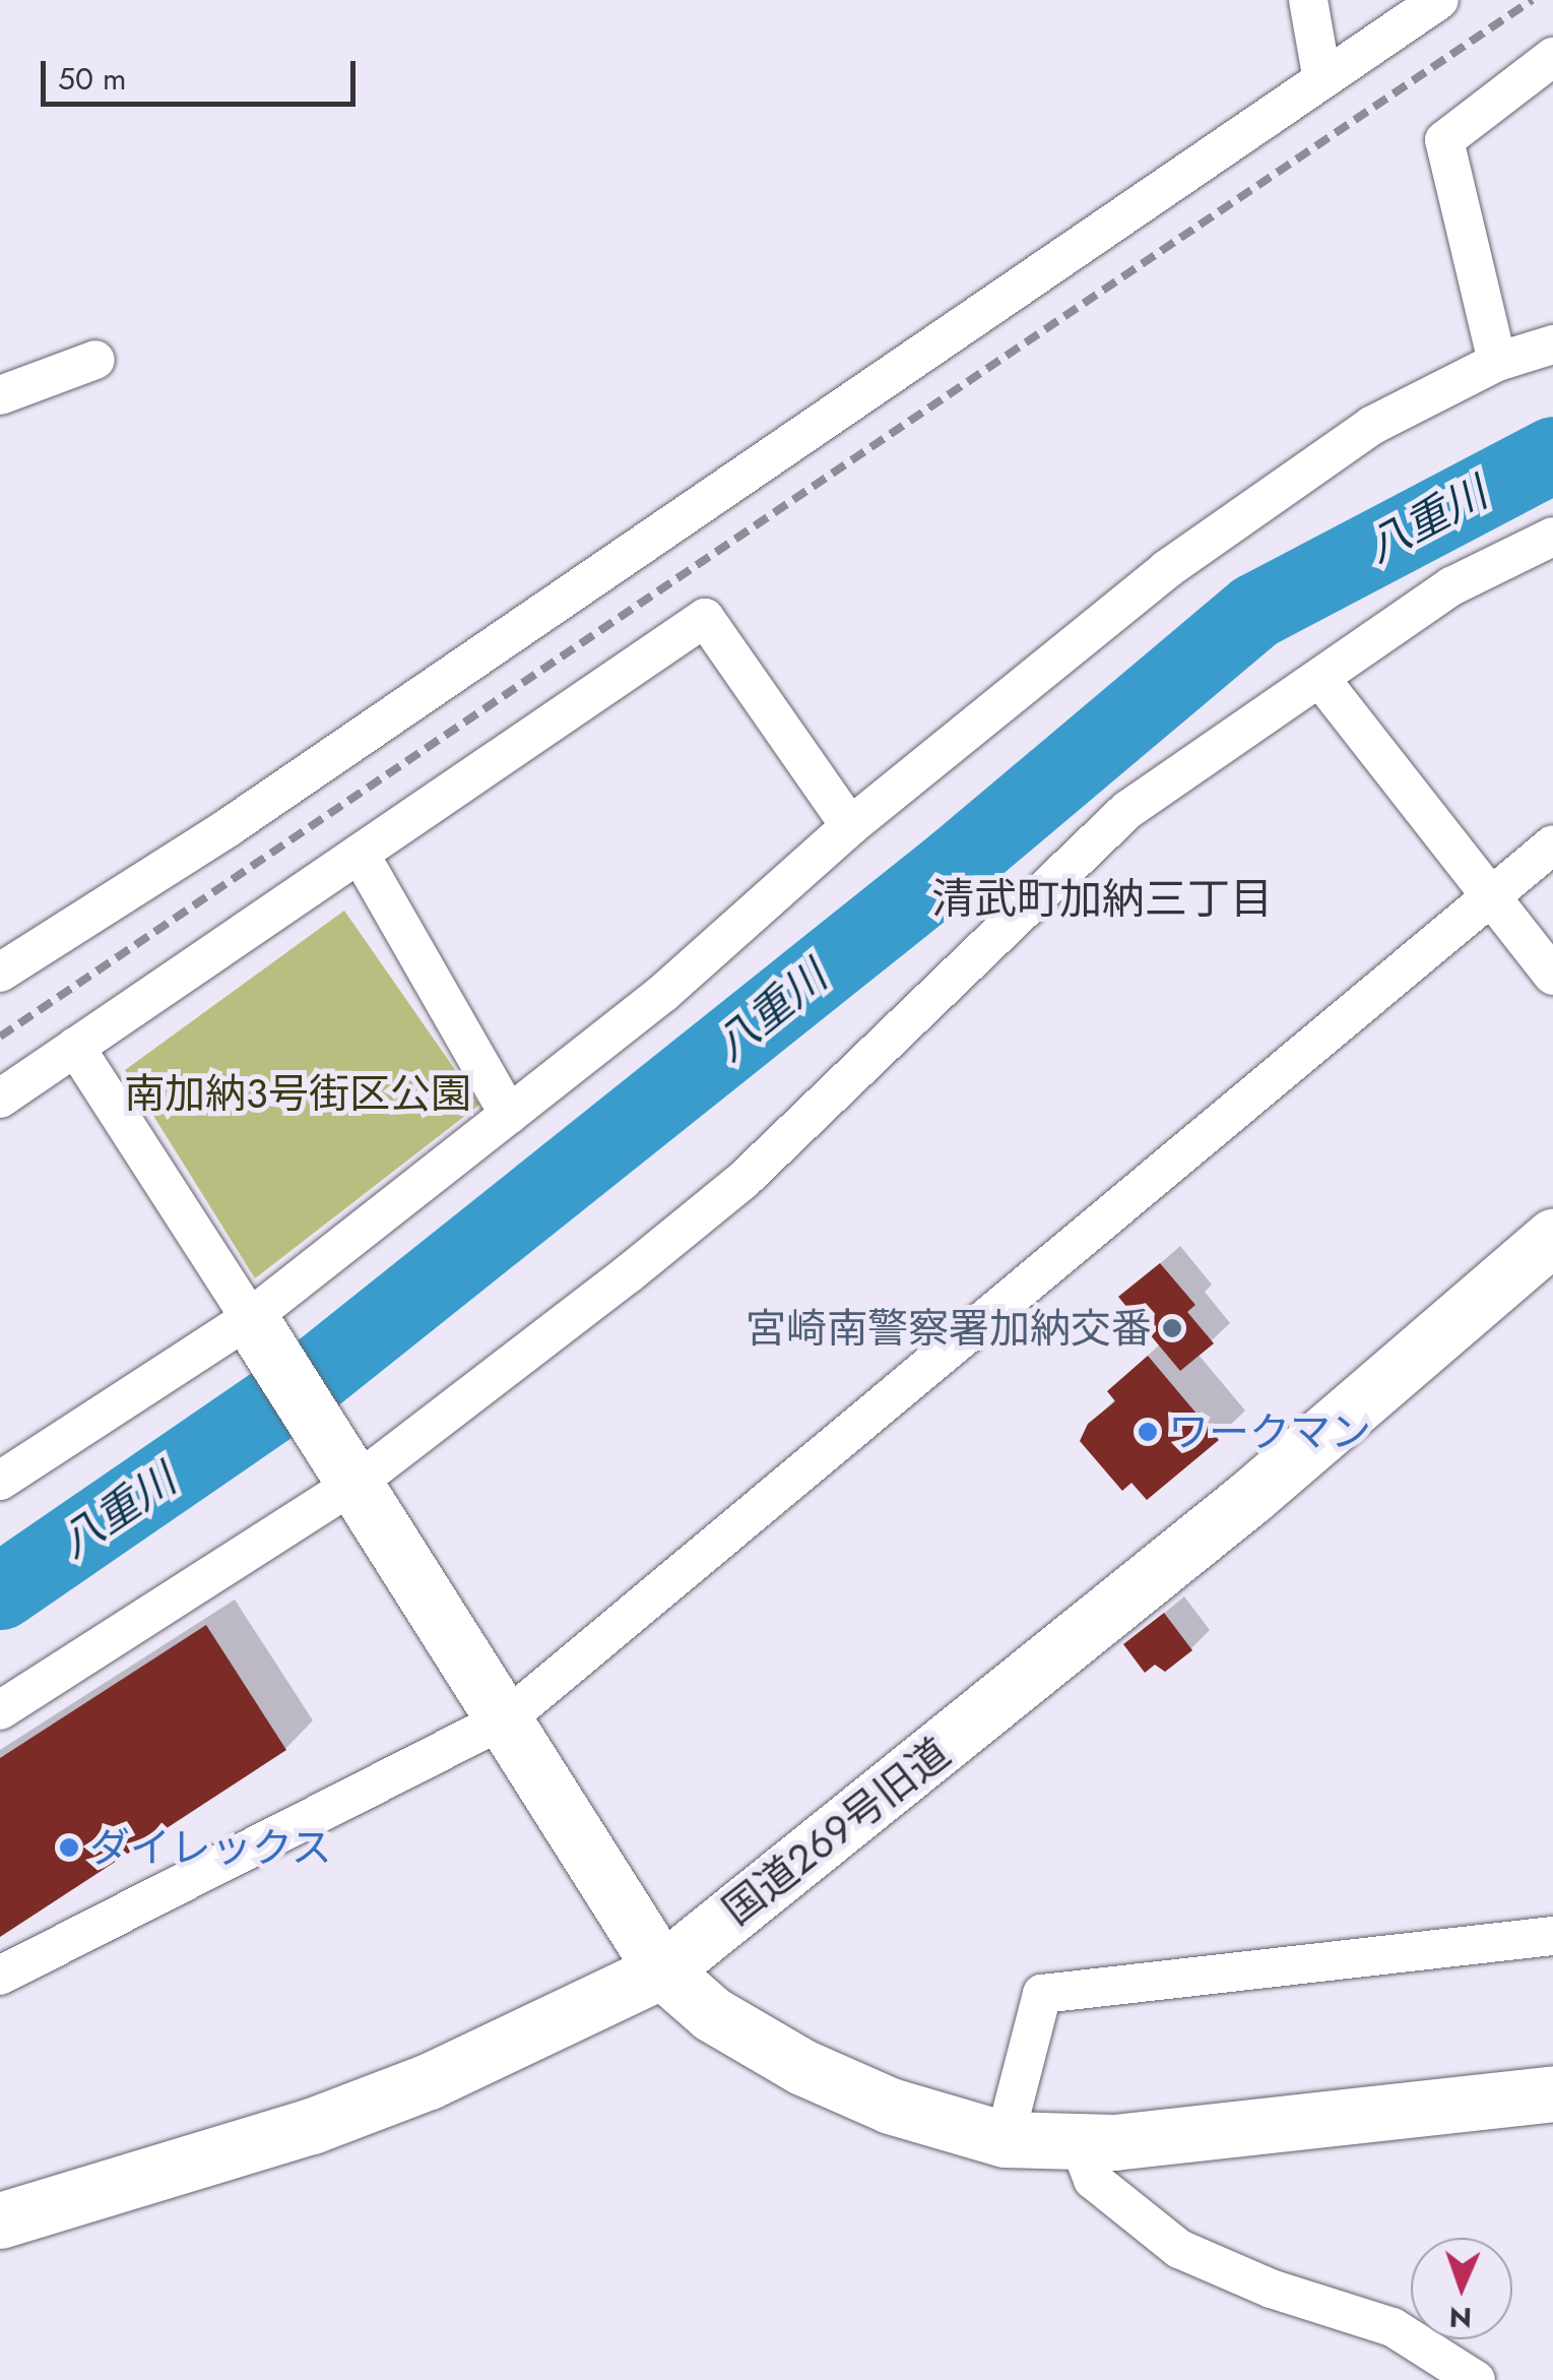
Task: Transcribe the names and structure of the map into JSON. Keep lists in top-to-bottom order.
{
  "streets": {
    "street": ["国道269号旧道"]
  },
  "districts": ["清武町加納三丁目"],
  "water": ["八重川"],
  "parks": ["南加納3号街区公園"],
  "places": ["宮崎南警察署加納交番", "ワークマン", "ダイレックス"],
  "scale_bar": "50 m",
  "north": "bottom"
}
